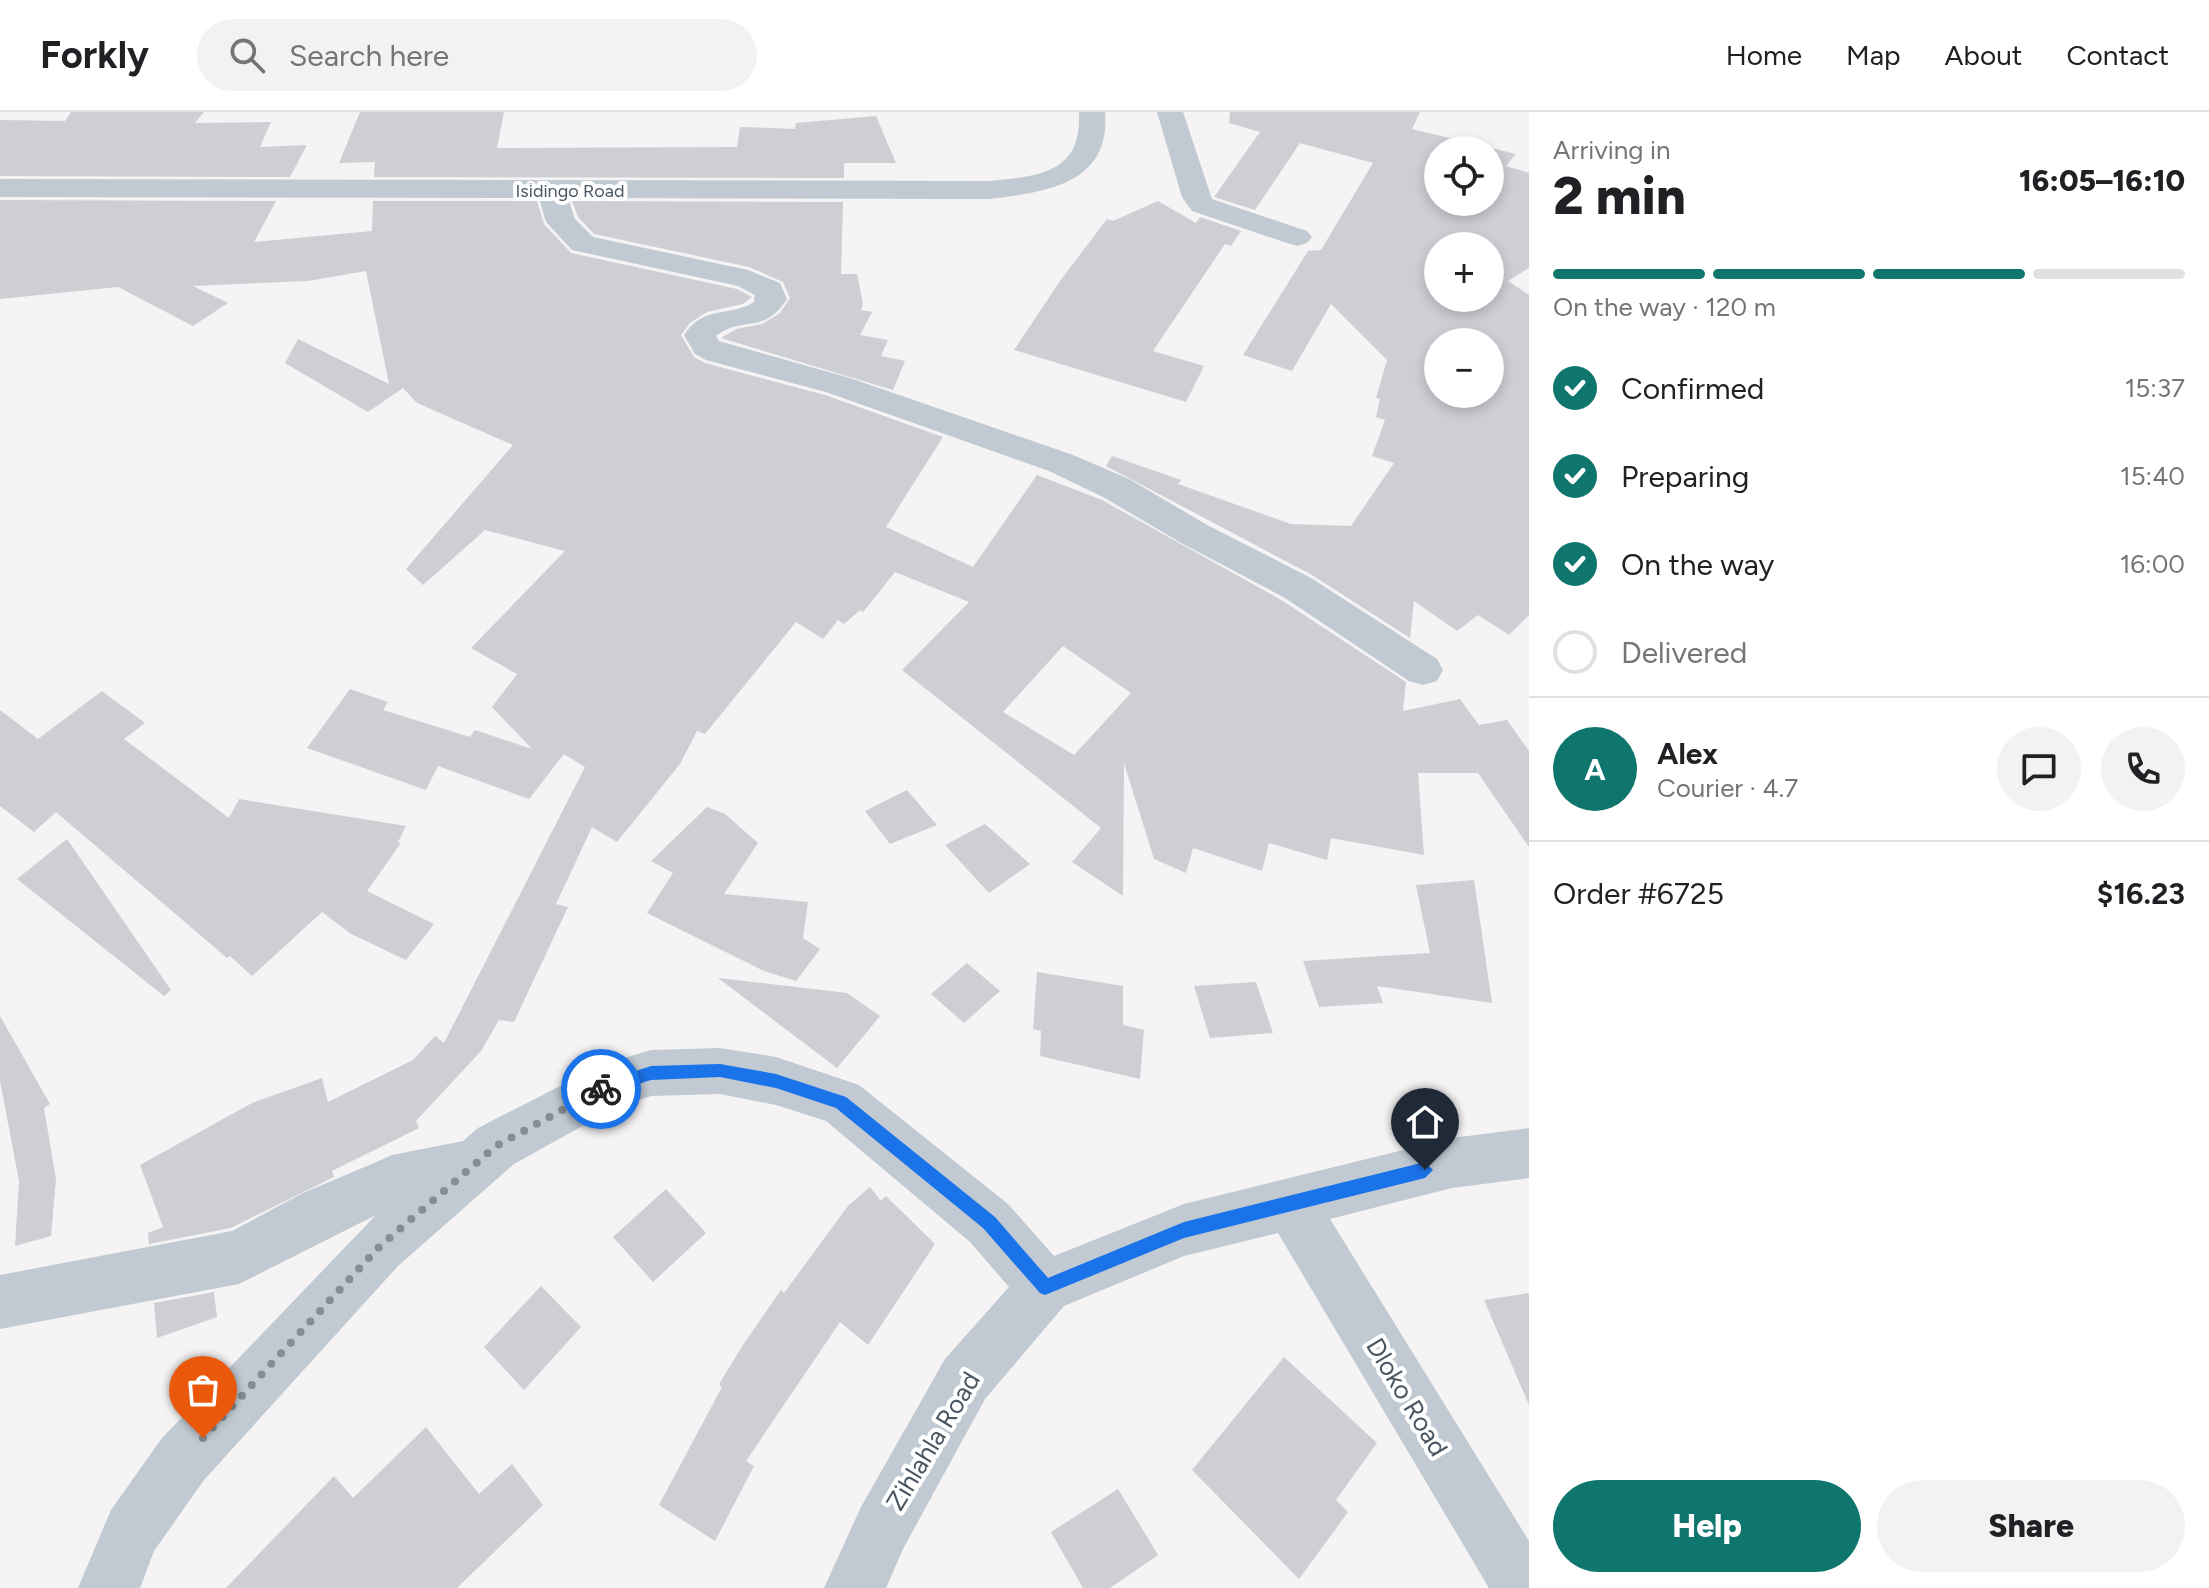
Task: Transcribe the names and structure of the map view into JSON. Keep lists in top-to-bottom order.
{
  "streets": {
    "street": ["Isidingo Road", "Dloko Road", "Zihlahla Road"]
  },
  "crossings": [
    ["Dloko Road", "Zihlahla Road"]
  ],
  "page": {
    "header": "Forkly",
    "search": "Search here",
    "nav": [
      "Home",
      "Map",
      "About",
      "Contact"
    ],
    "heading": ["2 min", "Arriving in", "16:05–16:10"],
    "panel": [
      "Alex",
      "Courier · 4.7",
      "Order #6725",
      "$16.23"
    ],
    "map_buttons": ["+", "−"],
    "bar": "On the way · 120 m",
    "list": [
      ["Confirmed", "15:37"],
      ["Preparing", "15:40"],
      ["On the way", "16:00"],
      "Delivered"
    ],
    "round": "A",
    "buttons": ["Help", "Share"]
  }
}
